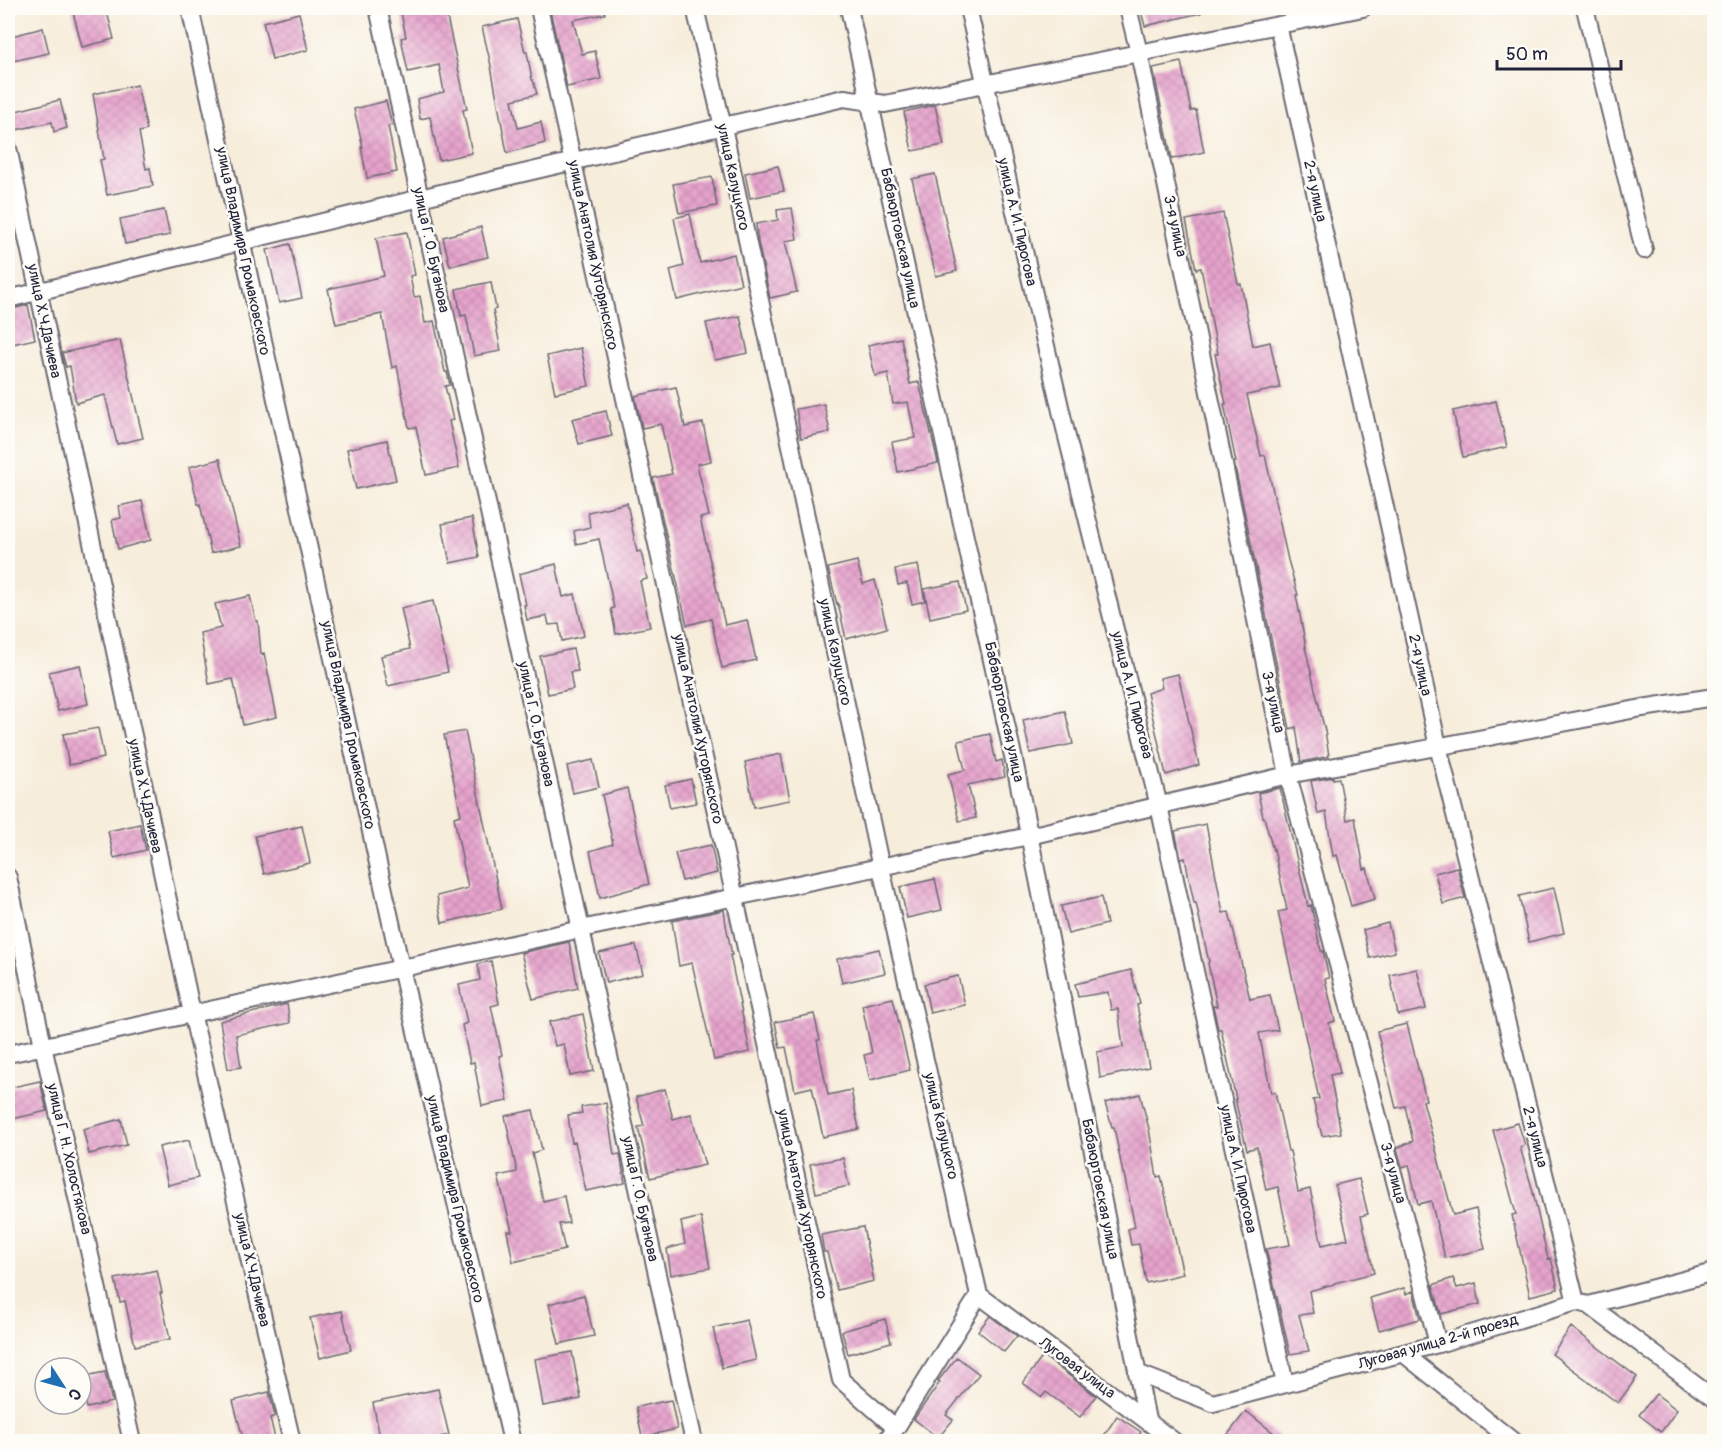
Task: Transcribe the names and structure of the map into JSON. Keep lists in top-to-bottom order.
{
  "streets": {
    "street": [
      "улица Калуцкого",
      "2-я улица",
      "улица А. И. Пирогова",
      "3-я улица",
      "Бабаюртовская улица",
      "улица Г. О. Буганова",
      "улица Владимира Громаковского",
      "улица Анатолия Хуторянского",
      "улица Х.Ч.Дачиева",
      "улица Г. Н. Холостякова",
      "Луговая улица 2-й проезд",
      "Луговая улица"
    ]
  },
  "crossings": [
    ["улица Калуцкого", "Луговая улица"],
    ["2-я улица", "Луговая улица 2-й проезд"],
    ["улица А. И. Пирогова", "Луговая улица 2-й проезд"],
    ["3-я улица", "Луговая улица 2-й проезд"],
    ["Бабаюртовская улица", "Луговая улица 2-й проезд"],
    ["Бабаюртовская улица", "Луговая улица"]
  ],
  "scale_bar": "50 m",
  "north": "bottom right"
}
